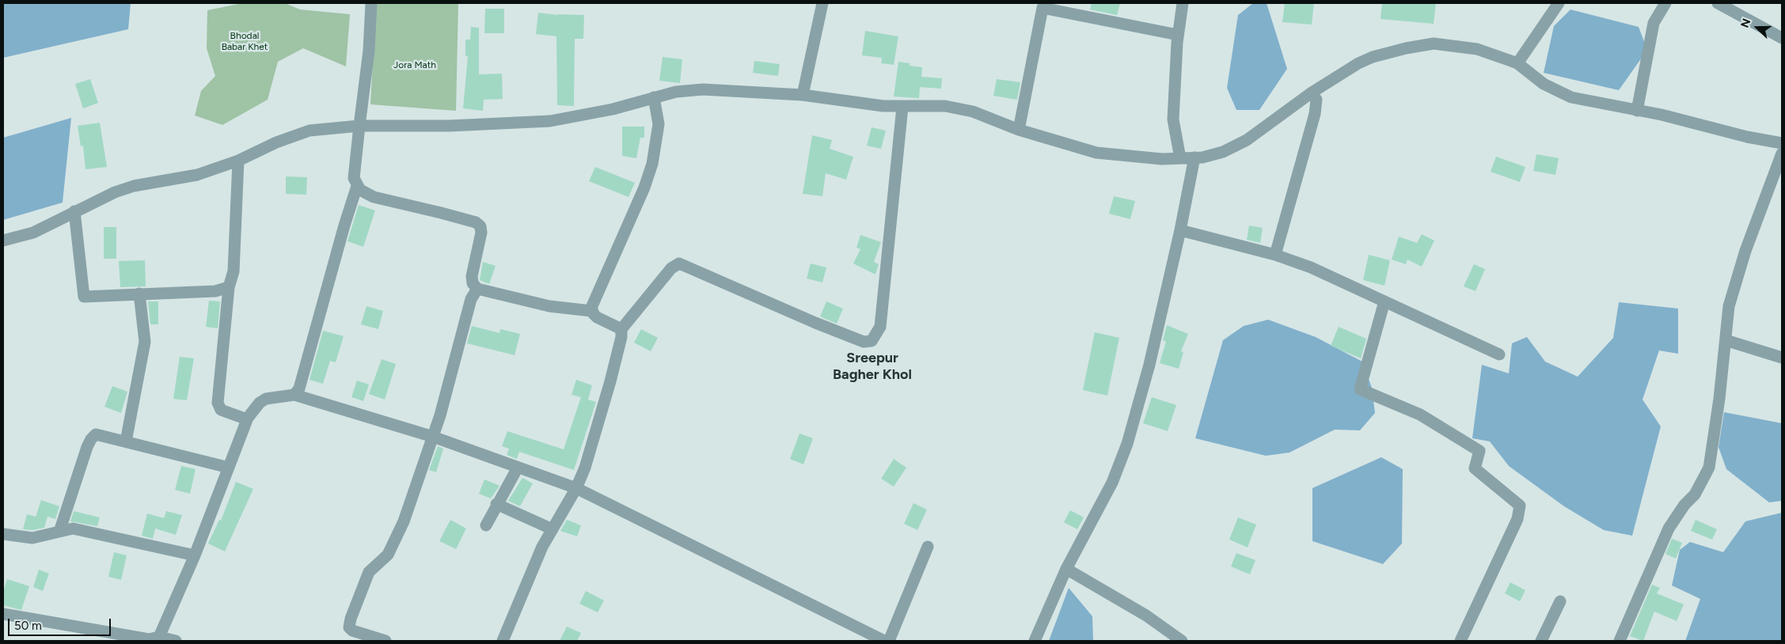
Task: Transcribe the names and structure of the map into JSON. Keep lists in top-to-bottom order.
{
  "districts": ["Sreepur Bagher Khol"],
  "parks": ["Bhodal Babar Khet", "Jora Math"],
  "scale_bar": "50 m",
  "north": "left"
}
